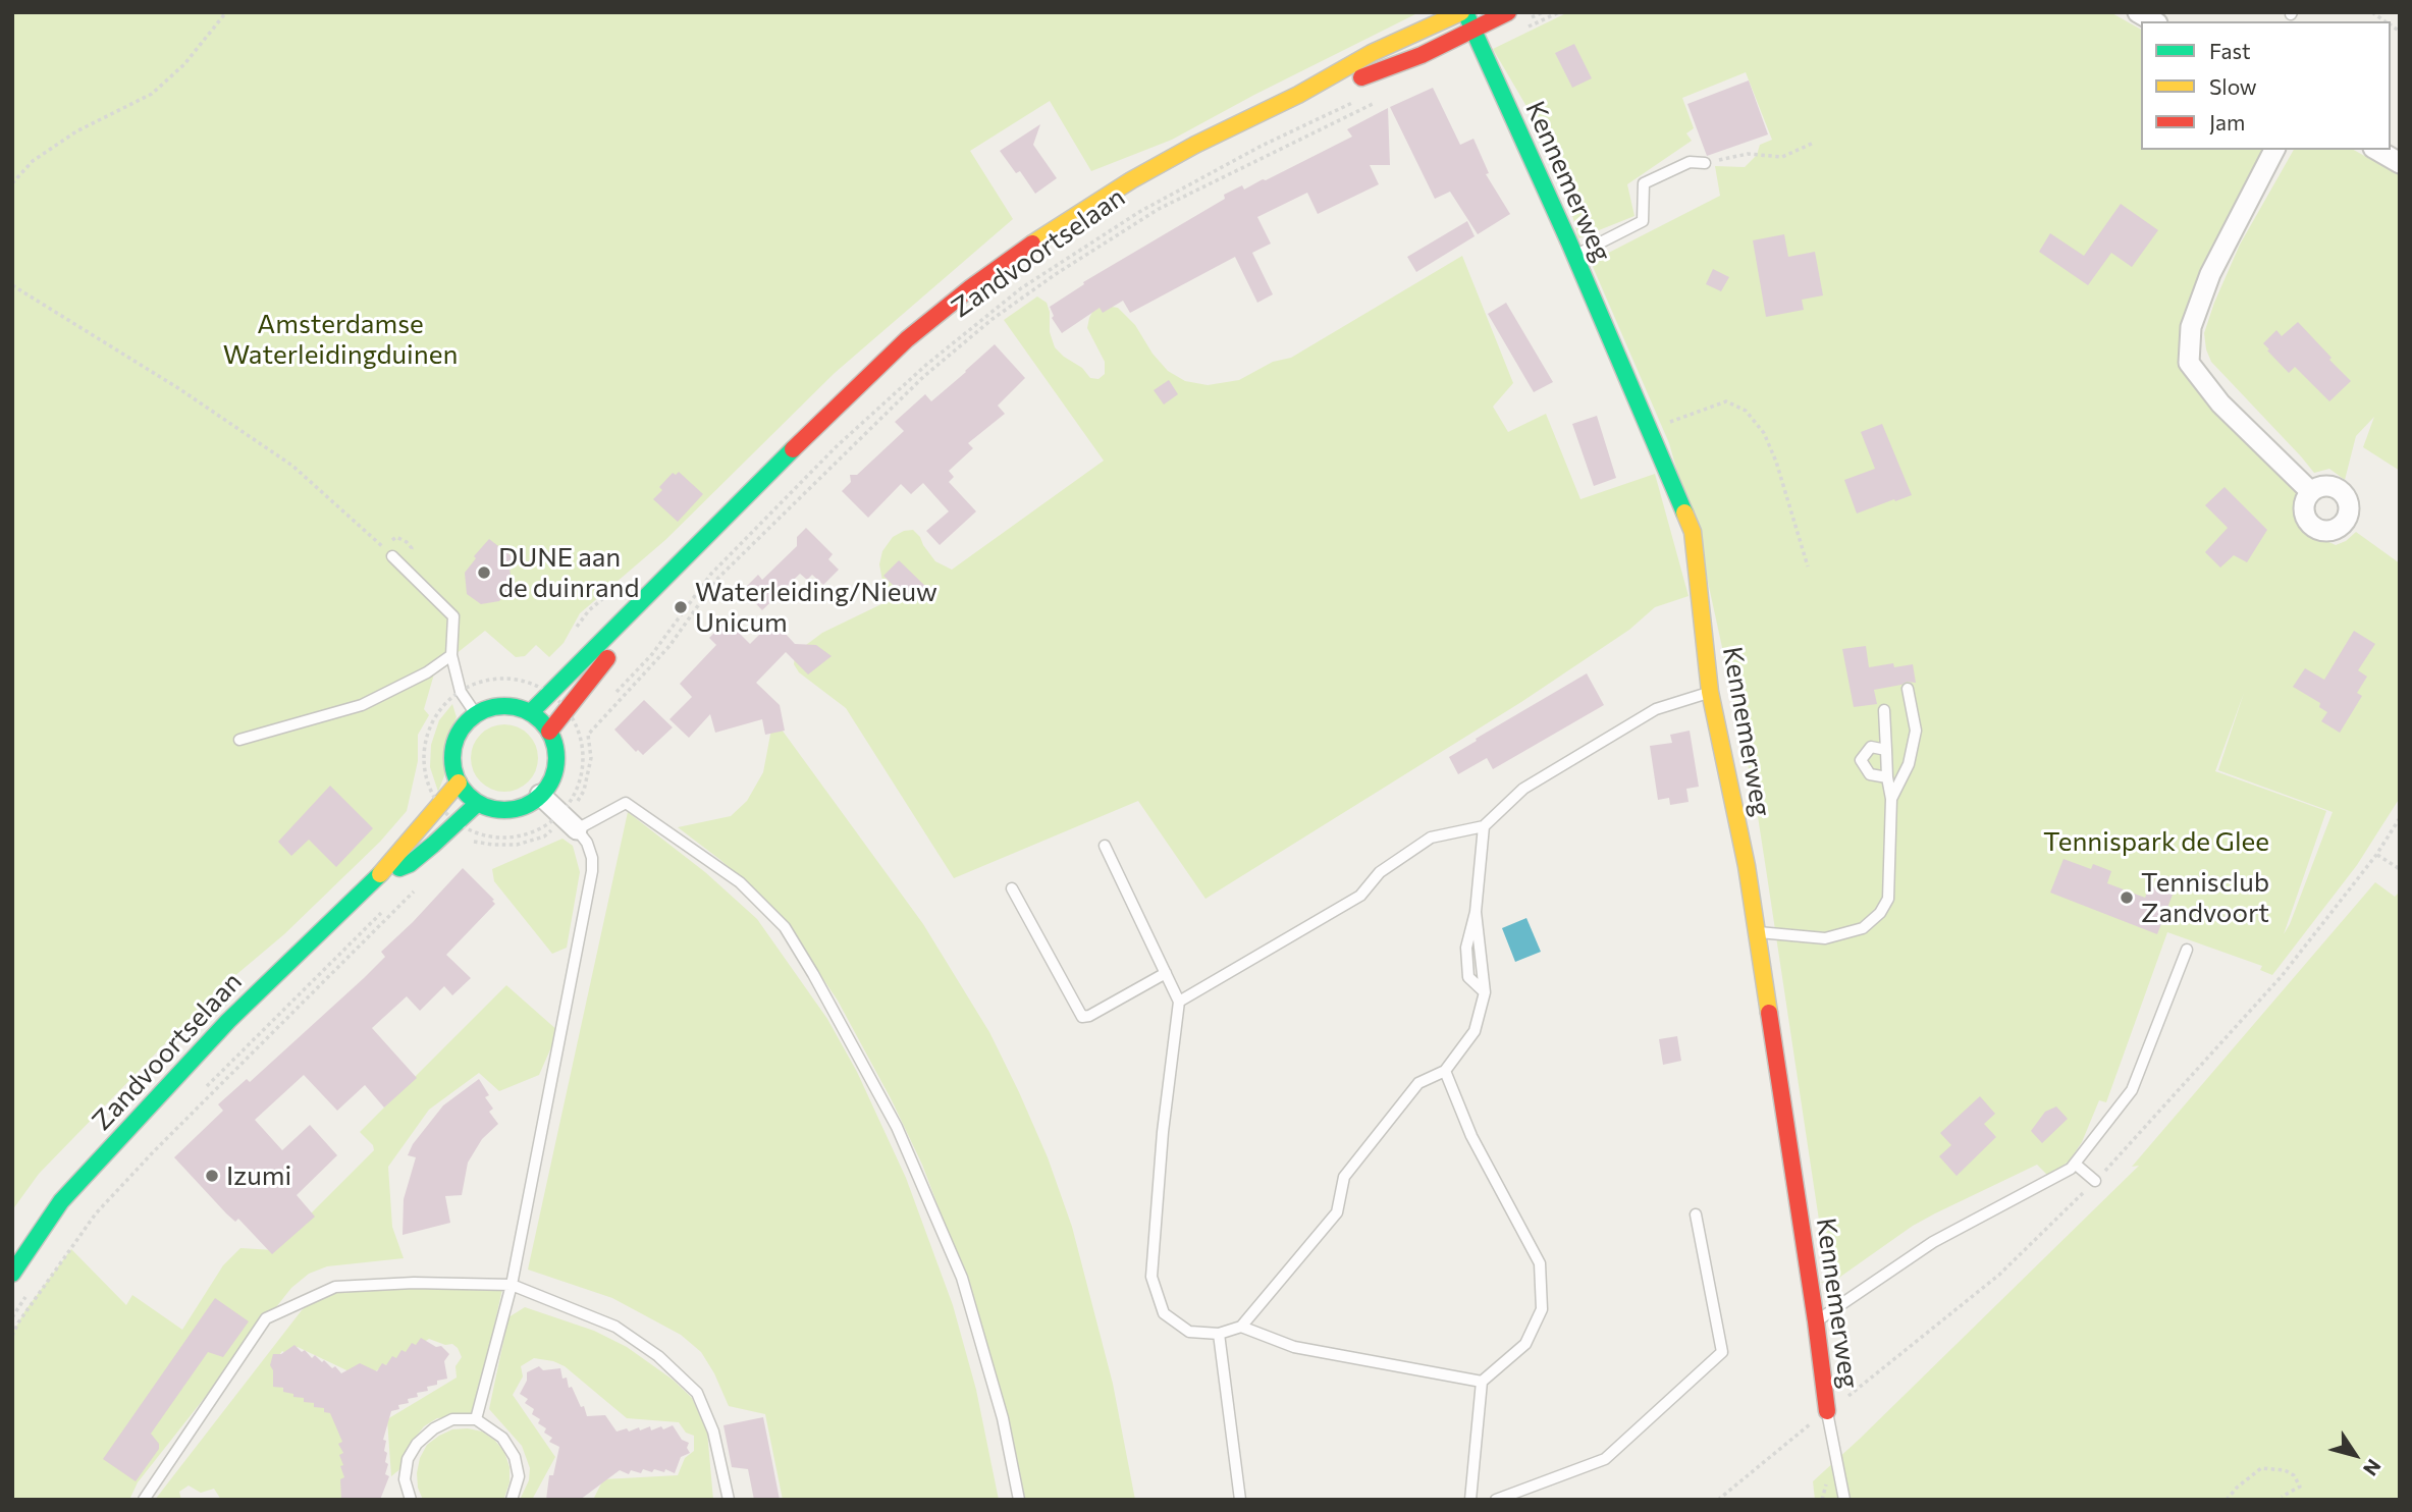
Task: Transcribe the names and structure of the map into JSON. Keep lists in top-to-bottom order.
{
  "streets": {
    "main road": ["Kennemerweg", "Zandvoortselaan"]
  },
  "crossings": [
    ["Kennemerweg", "Zandvoortselaan"]
  ],
  "parks": ["Amsterdamse Waterleidingduinen", "Tennispark de Glee"],
  "places": [
    "DUNE aan de duinrand",
    "Waterleiding/Nieuw Unicum",
    "Tennisclub Zandvoort",
    "Izumi"
  ],
  "legend": ["Fast", "Slow", "Jam"],
  "north": "bottom right"
}
